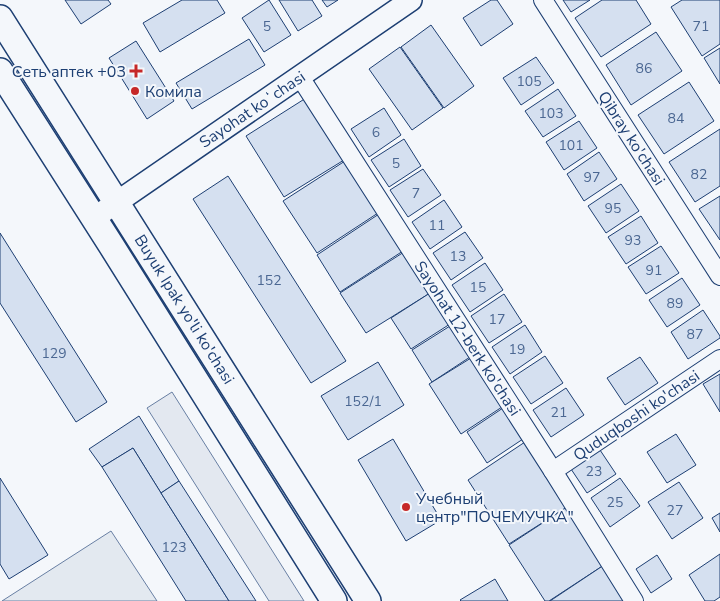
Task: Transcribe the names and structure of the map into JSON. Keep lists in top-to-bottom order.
{
  "streets": {
    "main road": ["Buyuk Ipak yo'li ko'chasi"],
    "street": [
      "Sayohat koʻchasi",
      "Qibray ko'chasi",
      "Sayohat 12-berk ko'chasi",
      "Quduqboshi ko'chasi"
    ]
  },
  "crossings": [
    ["Sayohat koʻchasi", "Buyuk Ipak yo'li ko'chasi"],
    ["Sayohat koʻchasi", "Sayohat 12-berk ko'chasi"],
    ["Sayohat 12-berk ko'chasi", "Quduqboshi ko'chasi"]
  ],
  "places": {
    "health": ["Сеть аптек +03"],
    "other": ["Комила", "Учебный центр\"ПОЧЕМУЧКА\""]
  },
  "house_numbers": [
    "5",
    "71",
    "86",
    "105",
    "103",
    "84",
    "6",
    "101",
    "5",
    "82",
    "97",
    "7",
    "95",
    "11",
    "93",
    "13",
    "91",
    "152",
    "15",
    "89",
    "17",
    "87",
    "19",
    "129",
    "152/1",
    "21",
    "23",
    "25",
    "27",
    "123"
  ]
}
